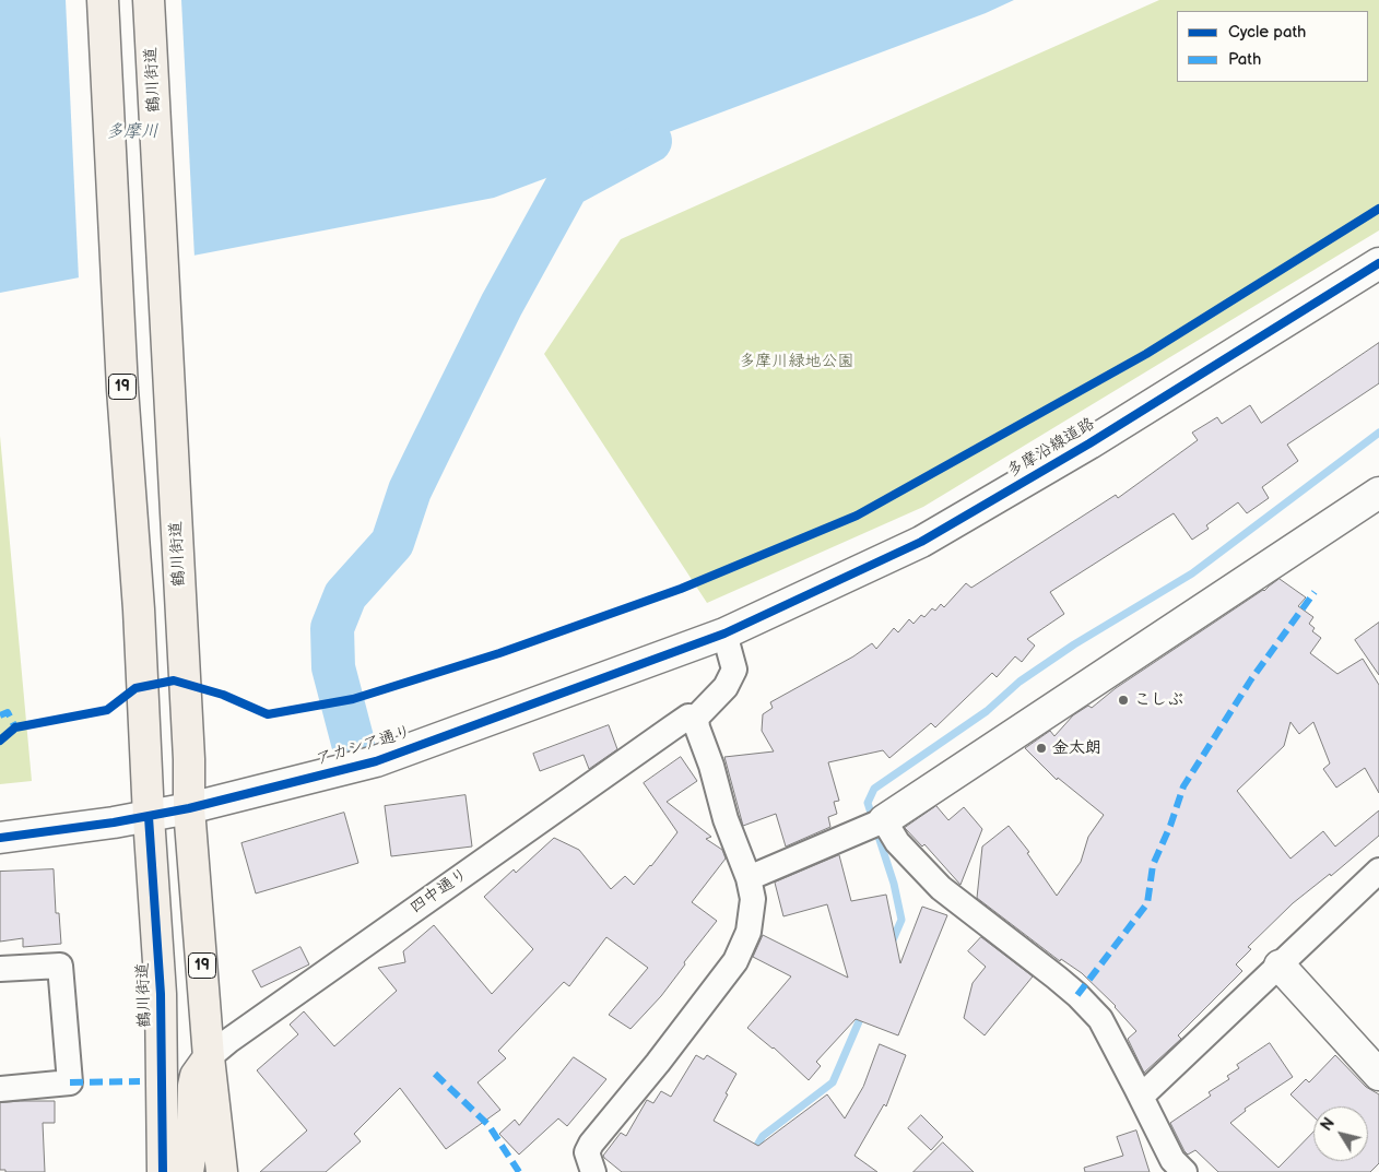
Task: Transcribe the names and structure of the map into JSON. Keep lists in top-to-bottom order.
{
  "streets": {
    "main road": ["鶴川街道", "19"],
    "street": ["多摩沿線道路", "アカシア通り", "四中通り"]
  },
  "crossings": [
    ["鶴川街道", "アカシア通り"],
    ["鶴川街道", "四中通り"],
    ["多摩沿線道路", "アカシア通り"]
  ],
  "water": ["多摩川"],
  "parks": ["多摩川緑地公園"],
  "places": ["こしぶ", "金太朗"],
  "legend": ["Cycle path", "Path"],
  "north": "top left"
}
